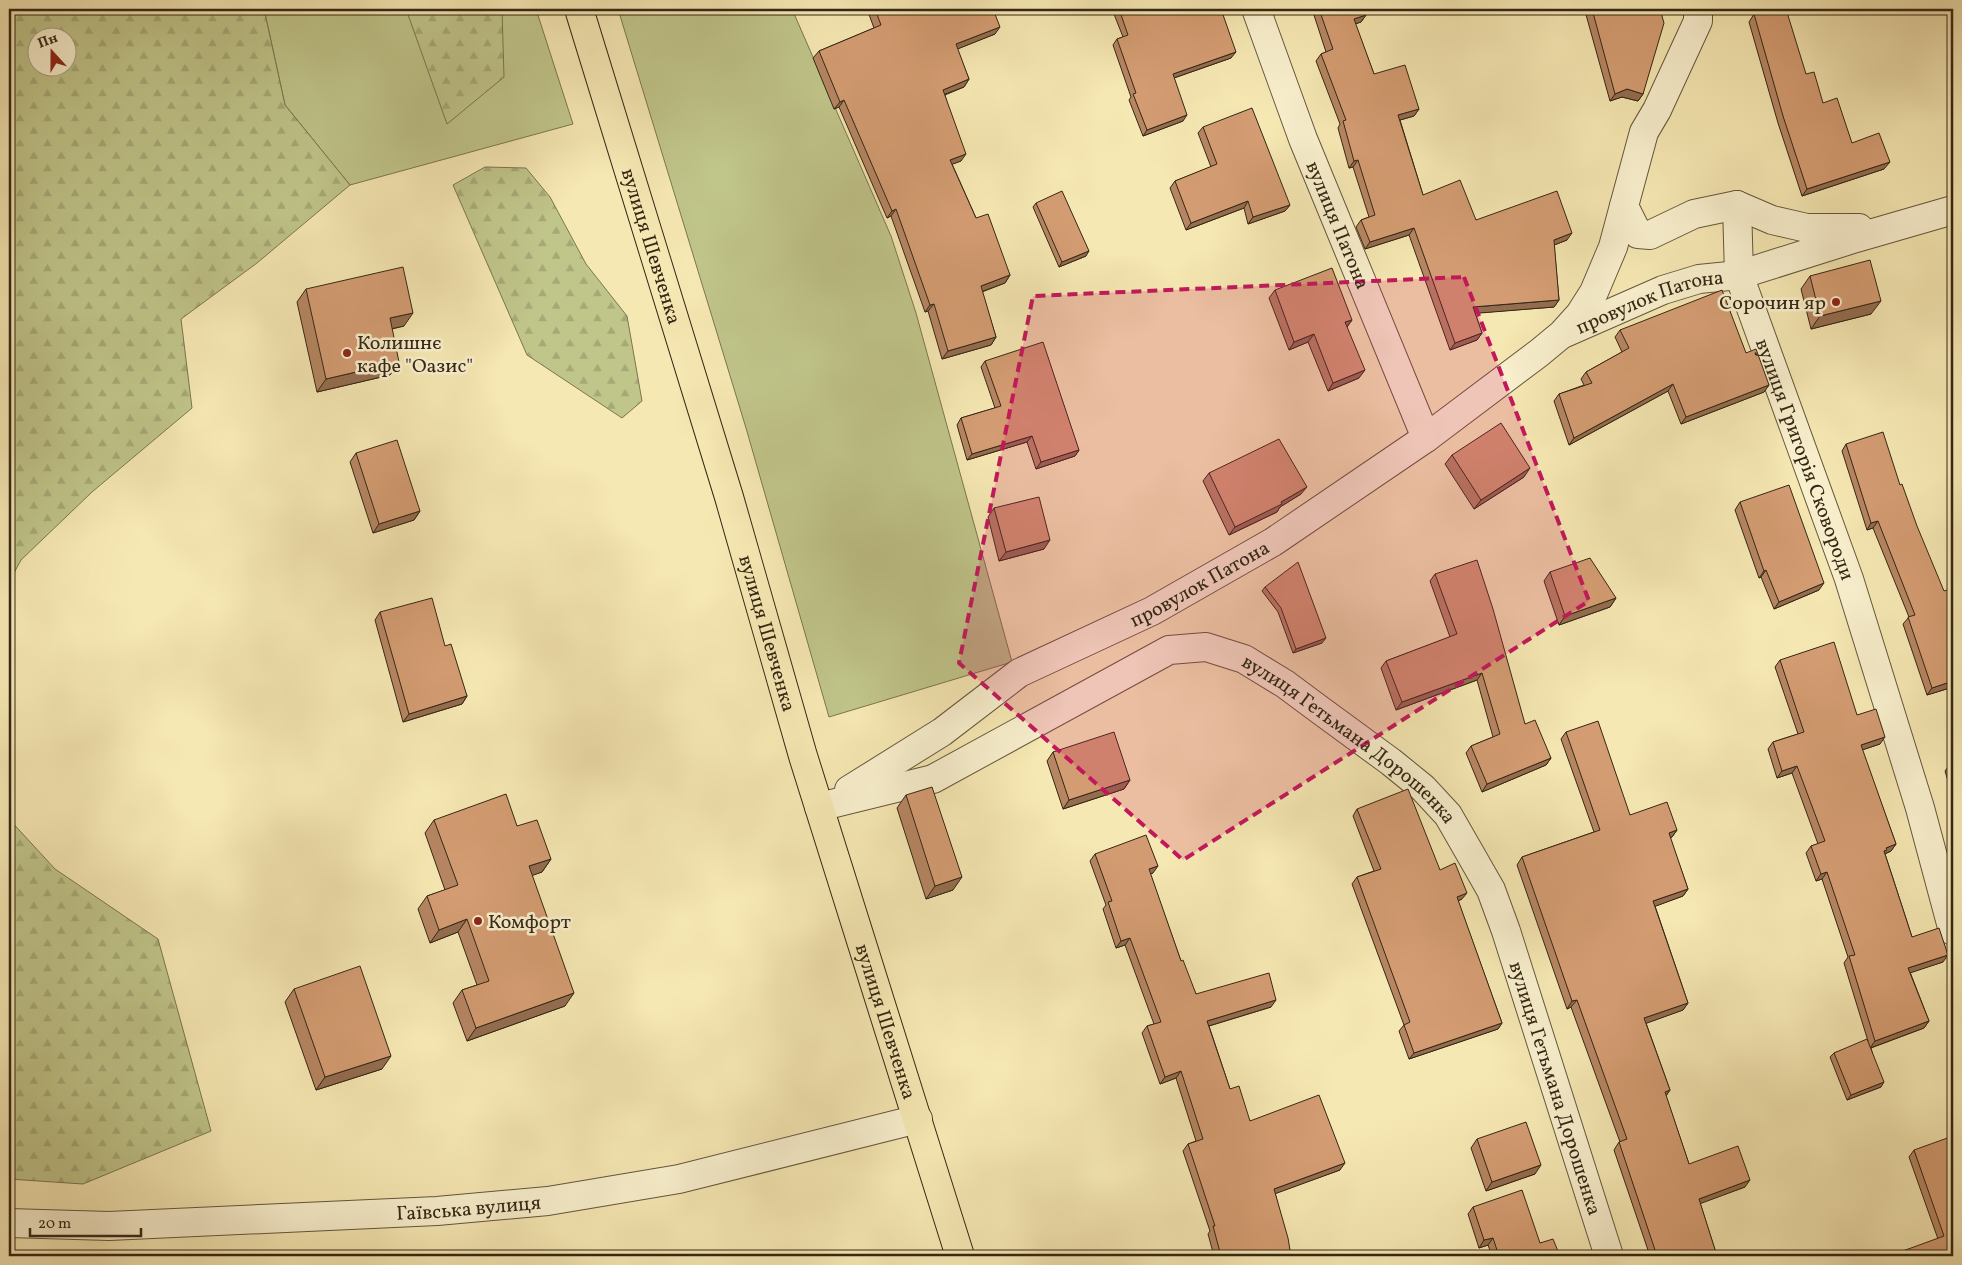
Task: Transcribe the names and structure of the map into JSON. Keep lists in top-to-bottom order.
{
  "streets": {
    "main road": ["вулиця Шевченка"],
    "street": [
      "вулиця Патона",
      "провулок Патона",
      "вулиця Григорія Сковороди",
      "вулиця Гетьмана Дорошенка",
      "Гаївська вулиця"
    ]
  },
  "crossings": [
    ["вулиця Патона", "провулок Патона"],
    ["вулиця Шевченка", "провулок Патона"],
    ["вулиця Шевченка", "вулиця Гетьмана Дорошенка"],
    ["вулиця Шевченка", "Гаївська вулиця"],
    ["провулок Патона", "вулиця Григорія Сковороди"],
    ["провулок Патона", "вулиця Гетьмана Дорошенка"]
  ],
  "places": ["Сорочин яр", "Колишнє кафе \"Оазис\"", "Комфорт"],
  "scale_bar": "20 m",
  "north": "top"
}
